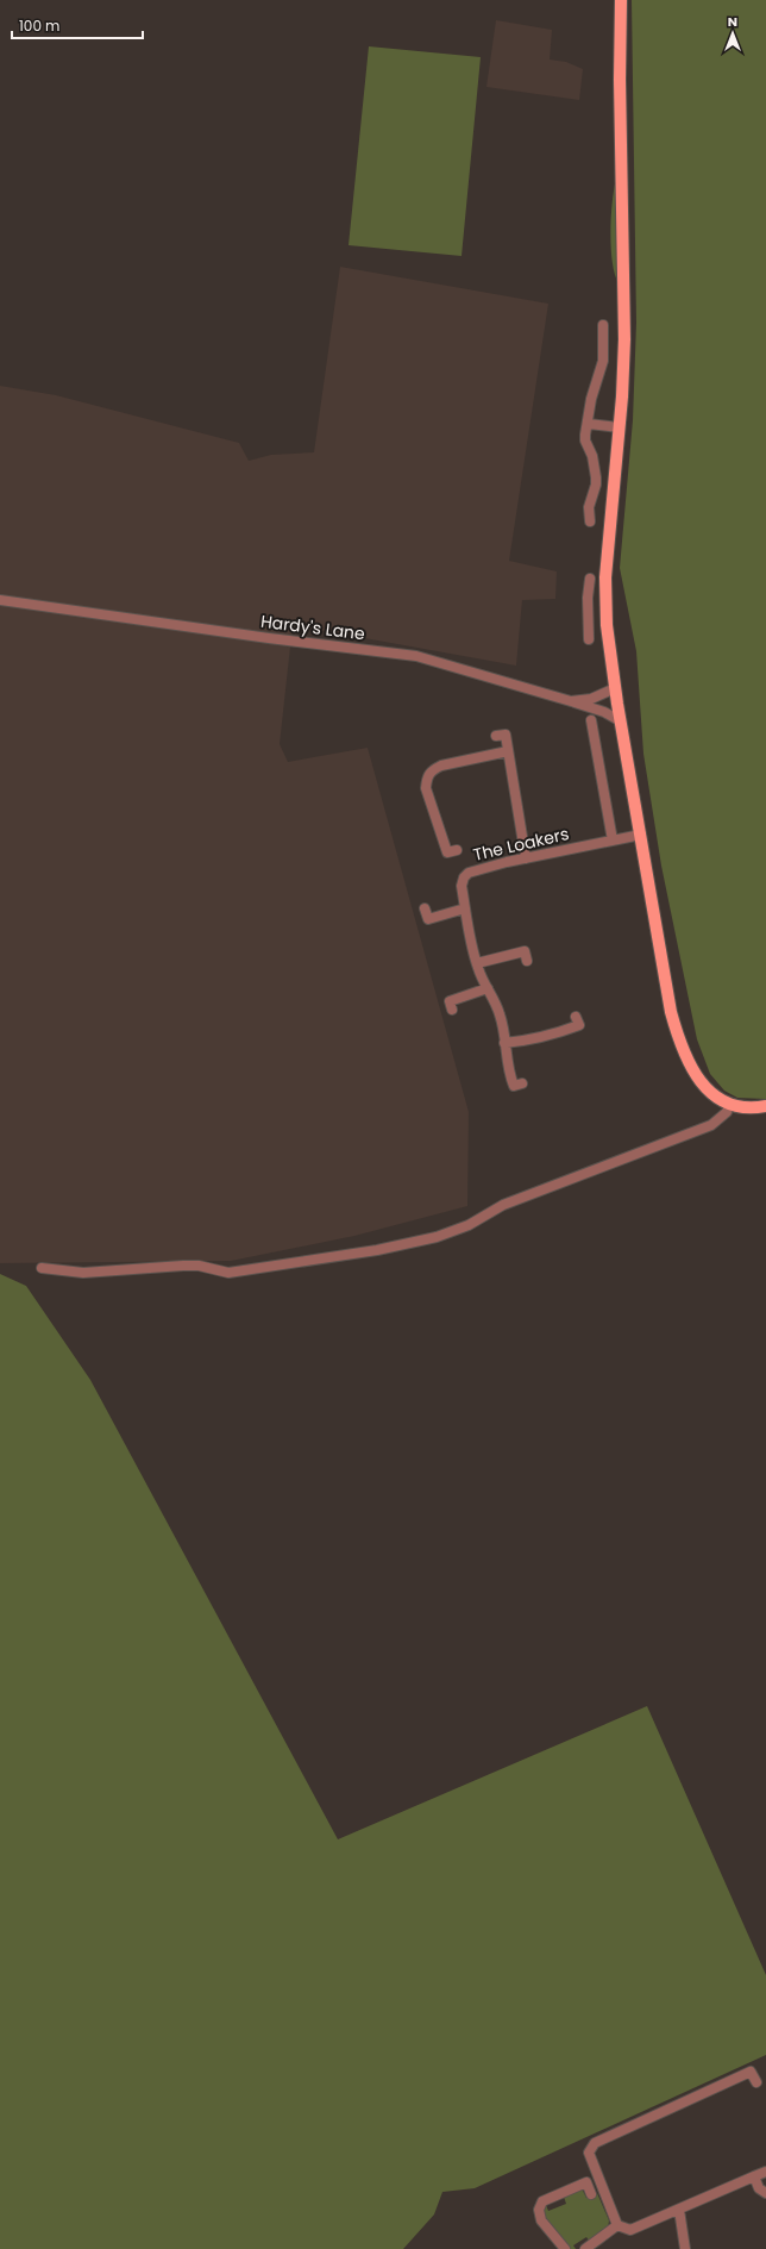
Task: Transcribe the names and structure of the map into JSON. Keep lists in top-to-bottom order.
{
  "streets": {
    "street": ["Hardy's Lane", "The Loakers"]
  },
  "scale_bar": "100 m",
  "north": "top"
}
